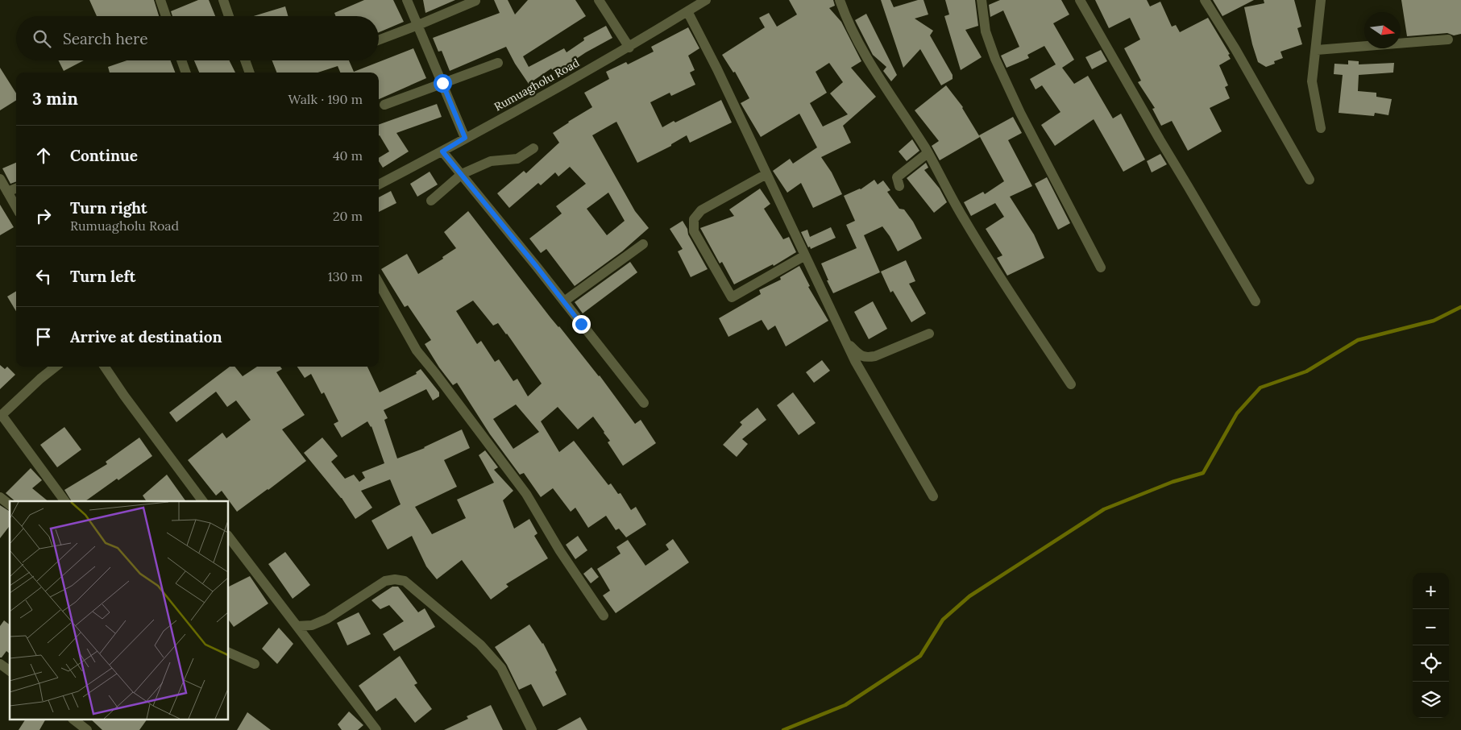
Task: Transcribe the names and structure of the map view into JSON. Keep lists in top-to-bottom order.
{
  "streets": {
    "street": ["Rumuagholu Road"]
  },
  "north": "right",
  "page": {
    "search": "Search here",
    "heading": ["3 min", "Walk · 190 m"],
    "list": [
      ["Continue", "40 m"],
      ["Turn right", "Rumuagholu Road", "20 m"],
      ["Turn left", "130 m"],
      "Arrive at destination"
    ],
    "map_buttons": ["+", "−"]
  }
}
